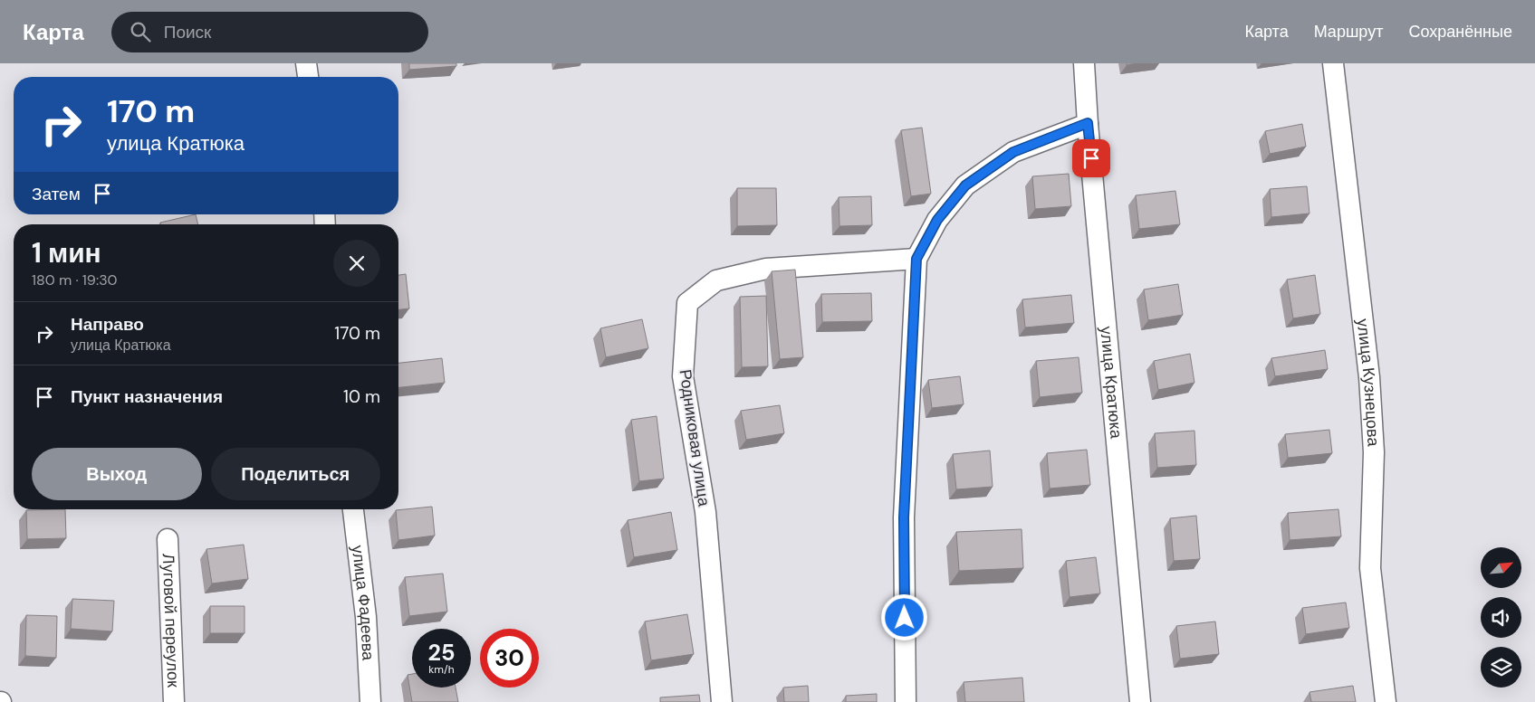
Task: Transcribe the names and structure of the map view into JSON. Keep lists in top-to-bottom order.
{
  "streets": {
    "street": [
      "улица Кратюка",
      "улица Кузнецова",
      "Родниковая улица",
      "улица Фадеева",
      "Луговой переулок"
    ]
  },
  "north": "top right",
  "page": {
    "header": "Карта",
    "search": "Поиск",
    "nav": ["Карта", "Маршрут", "Сохранённые"],
    "turn": ["170 m", "улица Кратюка"],
    "then": "Затем",
    "heading": ["1 мин", "180 m · 19:30"],
    "list": [
      {
        "name": "Направо",
        "note": "улица Кратюка",
        "value": "170 m"
      },
      {
        "name": "Пункт назначения",
        "value": "10 m"
      }
    ],
    "buttons": ["Выход", "Поделиться"],
    "speed": "25 km/h",
    "limit": "30"
  }
}
